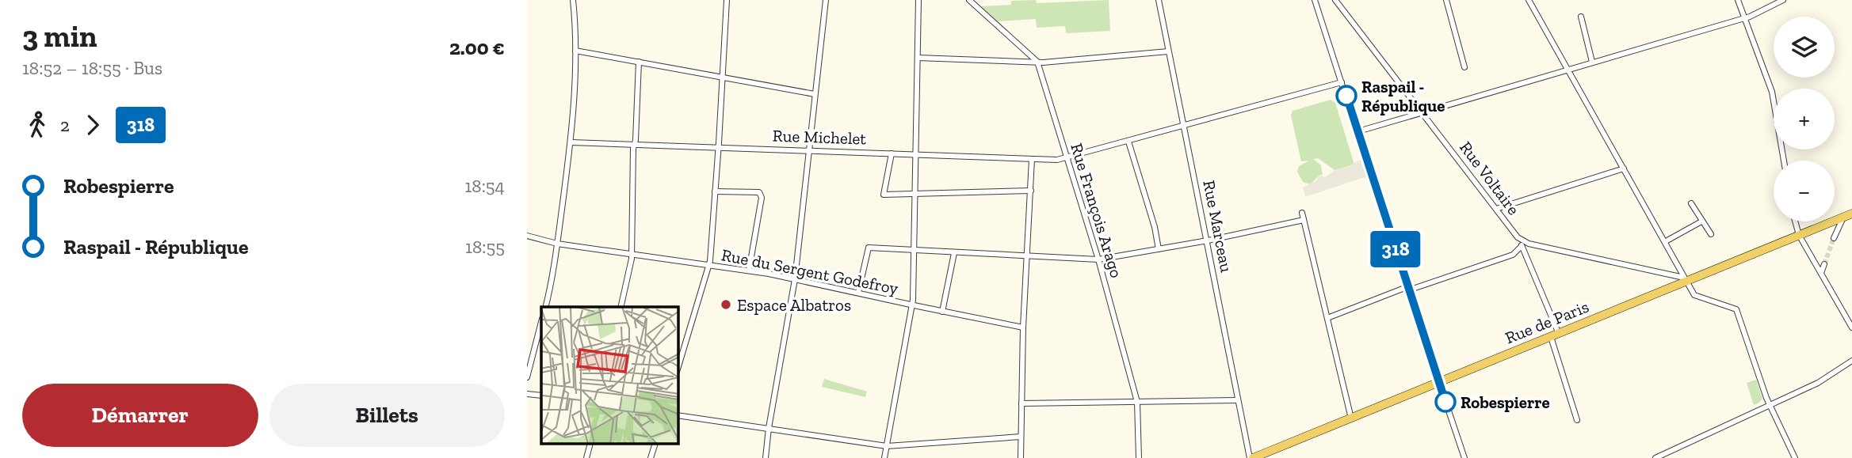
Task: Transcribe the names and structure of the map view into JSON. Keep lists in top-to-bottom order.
{
  "streets": {
    "main road": ["Rue de Paris"],
    "street": [
      "Rue Michelet",
      "Rue Voltaire",
      "Rue François Arago",
      "Rue Marceau",
      "Rue du Sergent Godefroy"
    ]
  },
  "crossings": [
    ["Rue Michelet", "Rue François Arago"],
    ["Rue Michelet", "Rue Marceau"],
    ["Rue Voltaire", "Rue de Paris"],
    ["Rue Marceau", "Rue de Paris"]
  ],
  "places": ["Raspail - République", "Espace Albatros", "Robespierre"],
  "lines": ["bus line 318"],
  "page": {
    "heading": ["3 min", "18:52 – 18:55 · Bus", "2.00 €"],
    "on_map": "318",
    "map_buttons": ["+", "−"],
    "legs": ["2", "318"],
    "list": [
      {
        "name": "Robespierre",
        "value": "18:54"
      },
      {
        "name": "Raspail - République",
        "value": "18:55"
      }
    ],
    "buttons": ["Démarrer", "Billets"]
  }
}
